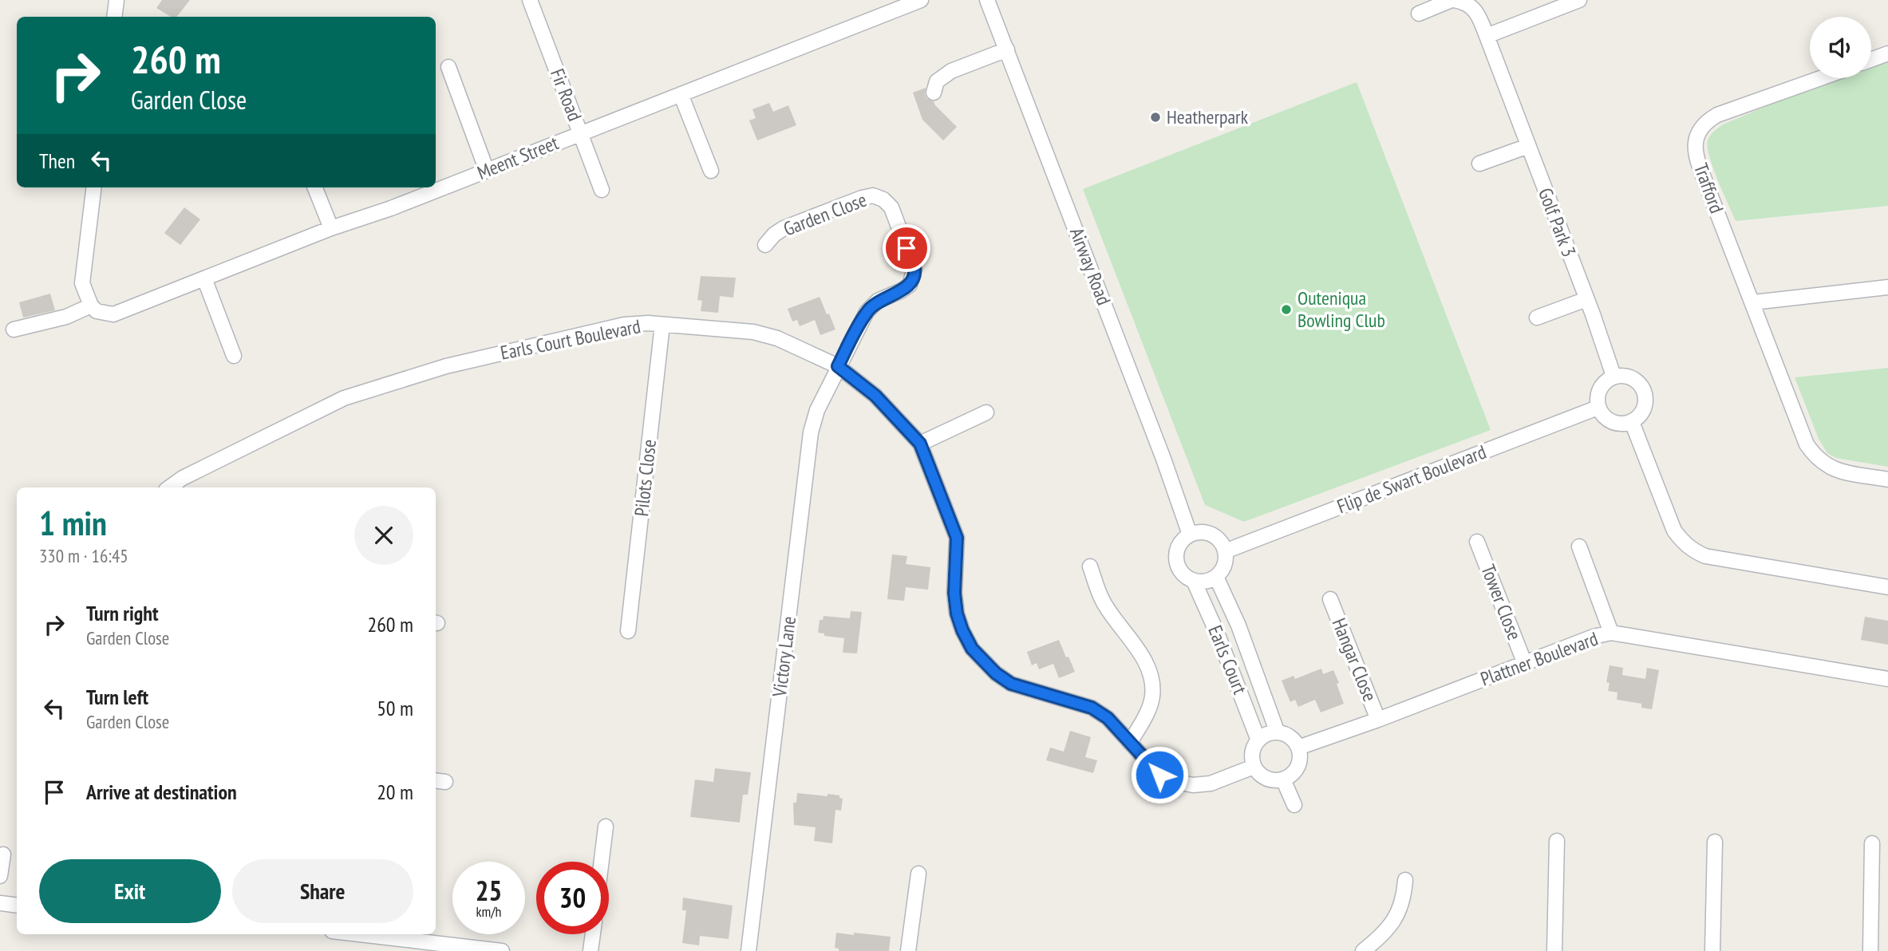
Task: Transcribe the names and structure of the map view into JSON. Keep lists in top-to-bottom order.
{
  "streets": {
    "street": [
      "Fir Road",
      "Meent Street",
      "Trafford",
      "Garden Close",
      "Golf Park 3",
      "Airway Road",
      "Earls Court Boulevard",
      "Pilots Close",
      "Flip de Swart Boulevard",
      "Tower Close",
      "Victory Lane",
      "Plattner Boulevard",
      "Earls Court",
      "Hangar Close"
    ]
  },
  "crossings": [
    ["Fir Road", "Meent Street"],
    ["Garden Close", "Earls Court Boulevard"],
    ["Garden Close", "Victory Lane"],
    ["Golf Park 3", "Flip de Swart Boulevard"],
    ["Airway Road", "Flip de Swart Boulevard"],
    ["Airway Road", "Earls Court"],
    ["Earls Court Boulevard", "Pilots Close"],
    ["Earls Court Boulevard", "Victory Lane"],
    ["Earls Court Boulevard", "Plattner Boulevard"],
    ["Earls Court Boulevard", "Earls Court"],
    ["Flip de Swart Boulevard", "Earls Court"],
    ["Tower Close", "Plattner Boulevard"],
    ["Plattner Boulevard", "Earls Court"],
    ["Plattner Boulevard", "Hangar Close"]
  ],
  "places": ["Heatherpark", "Outeniqua Bowling Club"],
  "page": {
    "turn": ["260 m", "Garden Close"],
    "then": "Then",
    "heading": ["1 min", "330 m · 16:45"],
    "list": [
      {
        "name": "Turn right",
        "note": "Garden Close",
        "value": "260 m"
      },
      {
        "name": "Turn left",
        "note": "Garden Close",
        "value": "50 m"
      },
      {
        "name": "Arrive at destination",
        "value": "20 m"
      }
    ],
    "buttons": ["Exit", "Share"],
    "speed": "25 km/h",
    "limit": "30"
  }
}
